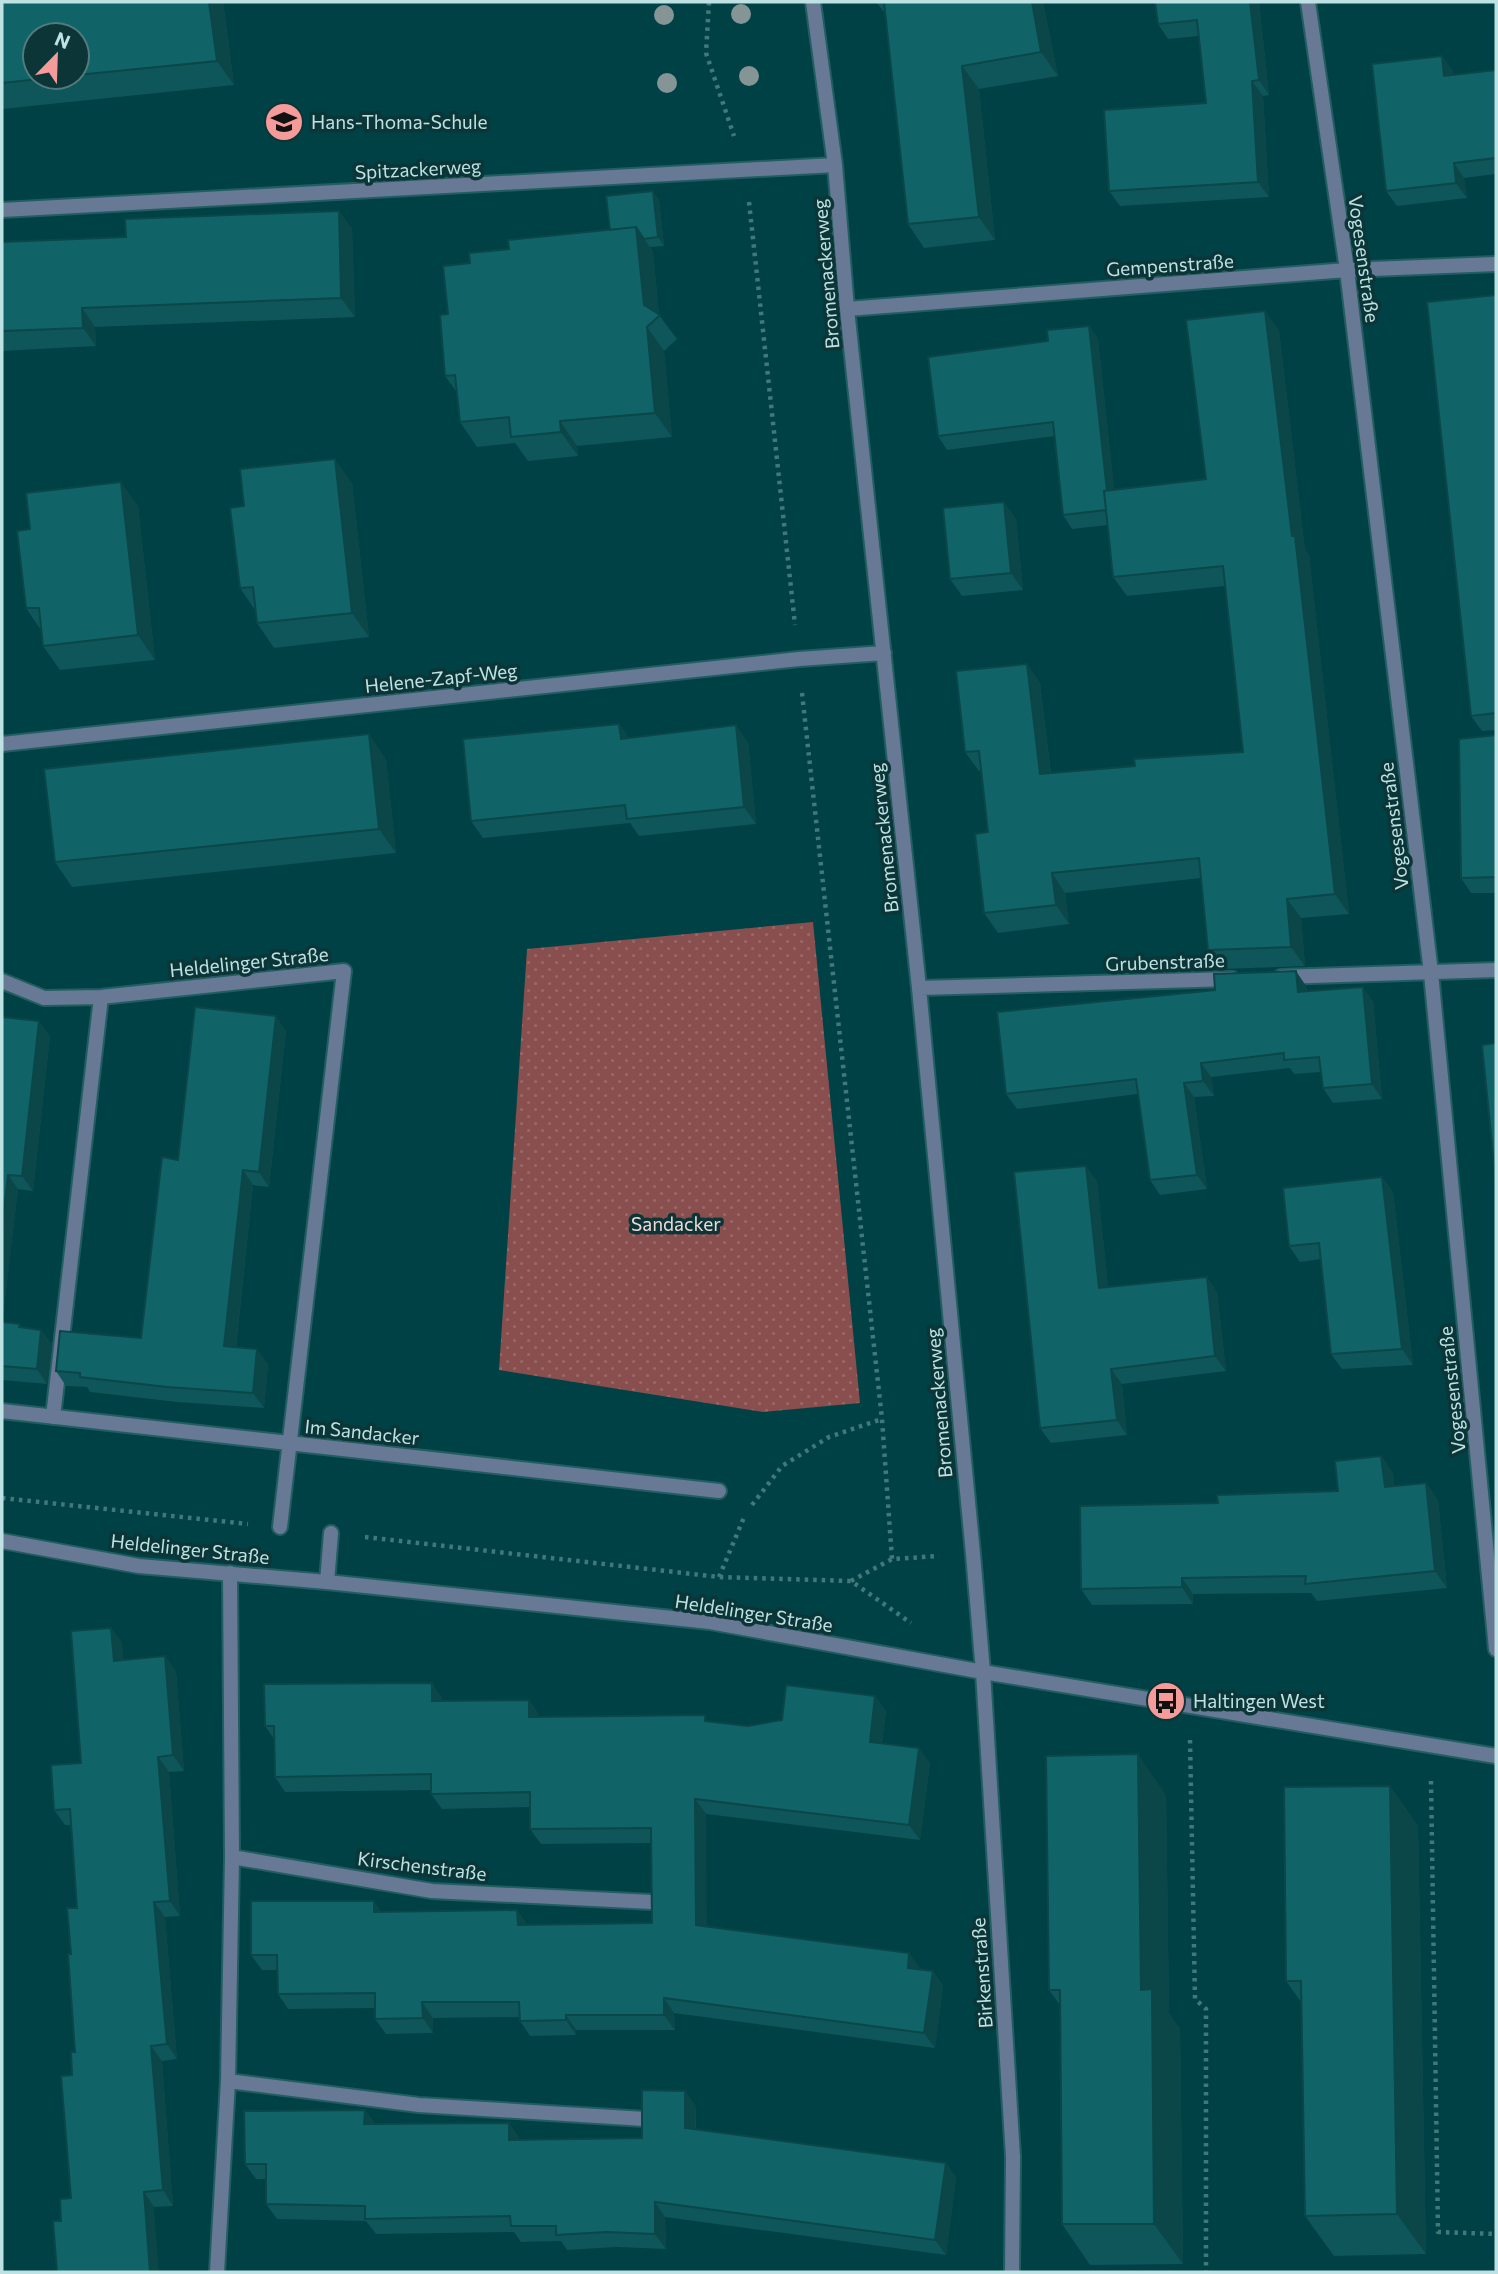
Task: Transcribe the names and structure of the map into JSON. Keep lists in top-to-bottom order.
{
  "streets": {
    "street": [
      "Spitzackerweg",
      "Vogesenstraße",
      "Gempenstraße",
      "Bromenackerweg",
      "Helene-Zapf-Weg",
      "Heldelinger Straße",
      "Grubenstraße",
      "Im Sandacker",
      "Kirschenstraße",
      "Birkenstraße"
    ]
  },
  "crossings": [
    ["Spitzackerweg", "Bromenackerweg"],
    ["Vogesenstraße", "Gempenstraße"],
    ["Vogesenstraße", "Grubenstraße"],
    ["Gempenstraße", "Bromenackerweg"],
    ["Bromenackerweg", "Helene-Zapf-Weg"],
    ["Bromenackerweg", "Heldelinger Straße"],
    ["Bromenackerweg", "Grubenstraße"],
    ["Bromenackerweg", "Birkenstraße"],
    ["Heldelinger Straße", "Im Sandacker"],
    ["Heldelinger Straße", "Birkenstraße"]
  ],
  "parks": ["Sandacker"],
  "places": {
    "school or university": ["Hans-Thoma-Schule"],
    "bus stop": ["Haltingen West"]
  },
  "north": "top right"
}
